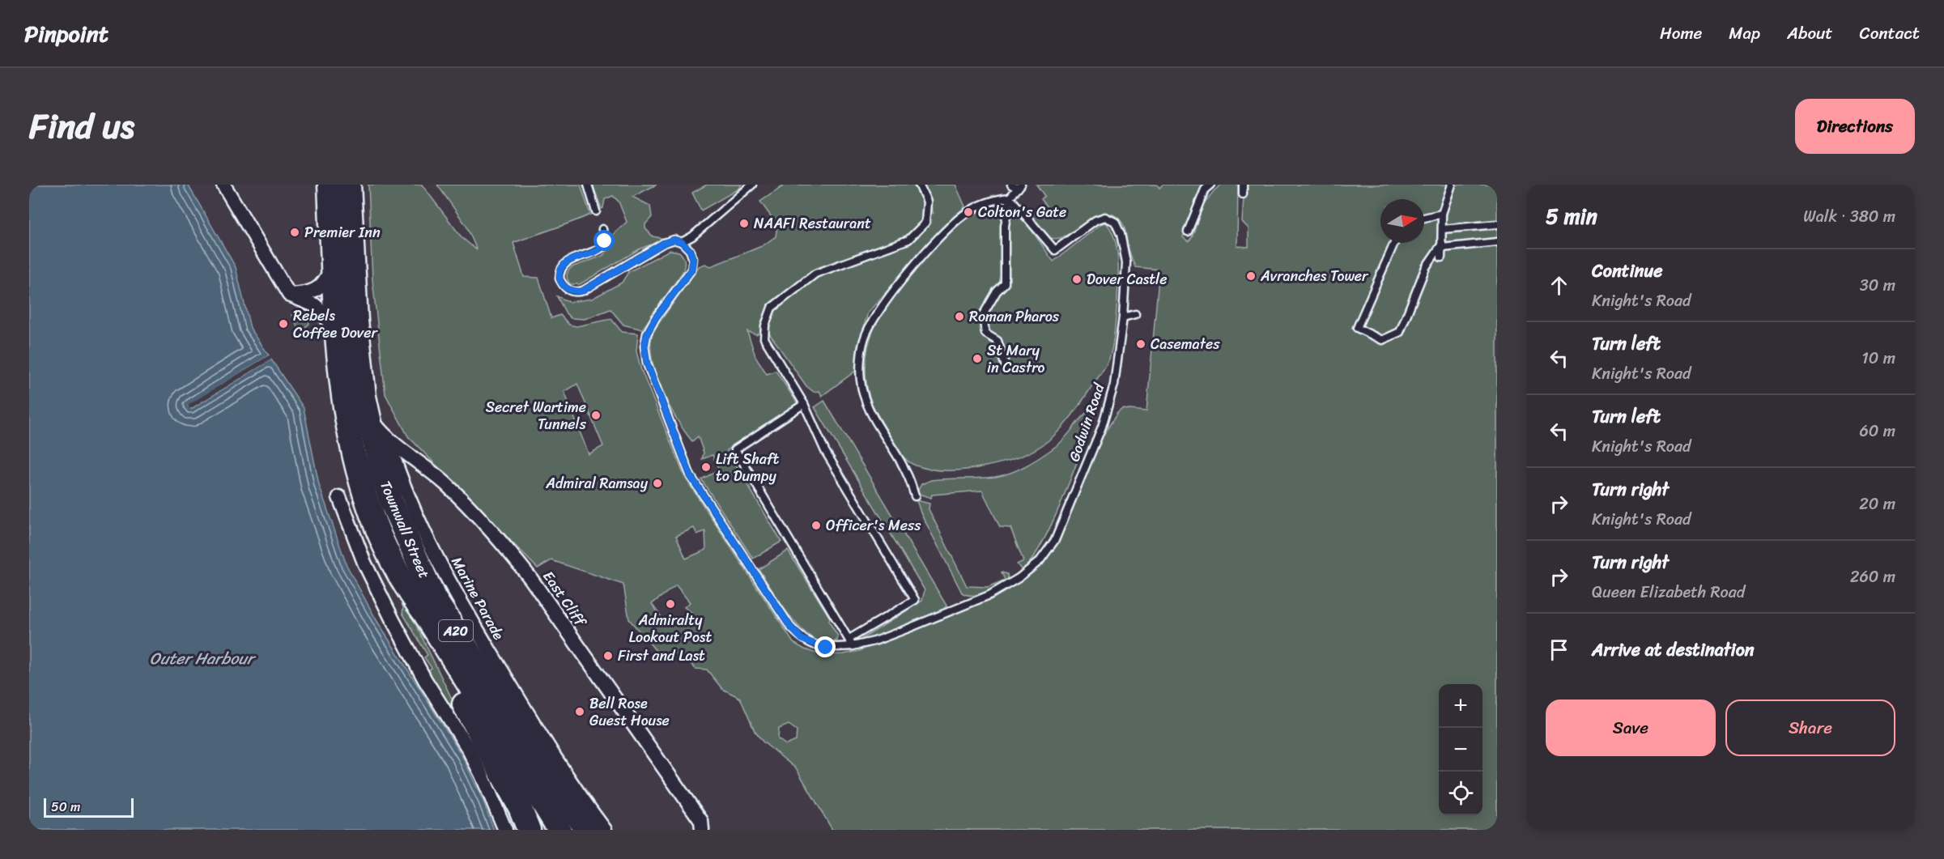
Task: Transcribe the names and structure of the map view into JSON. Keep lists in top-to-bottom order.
{
  "streets": {
    "highway": ["Townwall Street", "A20"],
    "street": ["Marine Parade", "East Cliff"],
    "lane": ["Godwin Road"]
  },
  "crossings": [
    ["Townwall Street", "Marine Parade"],
    ["Townwall Street", "East Cliff"],
    ["Marine Parade", "East Cliff"]
  ],
  "water": ["Outer Harbour"],
  "places": [
    "Colton's Gate",
    "NAAFI Restaurant",
    "Premier Inn",
    "Avranches Tower",
    "Dover Castle",
    "Roman Pharos",
    "Rebels Coffee Dover",
    "Casemates",
    "St Mary in Castro",
    "Secret Wartime Tunnels",
    "Lift Shaft to Dumpy",
    "Admiral Ramsay",
    "Officer's Mess",
    "Admiralty Lookout Post",
    "First and Last",
    "Bell Rose Guest House"
  ],
  "scale_bar": "50 m",
  "north": "right",
  "page": {
    "header": "Pinpoint",
    "nav": [
      "Home",
      "Map",
      "About",
      "Contact"
    ],
    "title": "Find us",
    "buttons": [
      "Directions",
      ["Save", "Share"]
    ],
    "heading": ["5 min", "Walk · 380 m"],
    "list": [
      ["Continue", "Knight's Road", "30 m"],
      ["Turn left", "Knight's Road", "10 m"],
      ["Turn left", "Knight's Road", "60 m"],
      ["Turn right", "Knight's Road", "20 m"],
      ["Turn right", "Queen Elizabeth Road", "260 m"],
      "Arrive at destination"
    ],
    "map_buttons": ["+", "−"],
    "scale": "50 m"
  }
}
